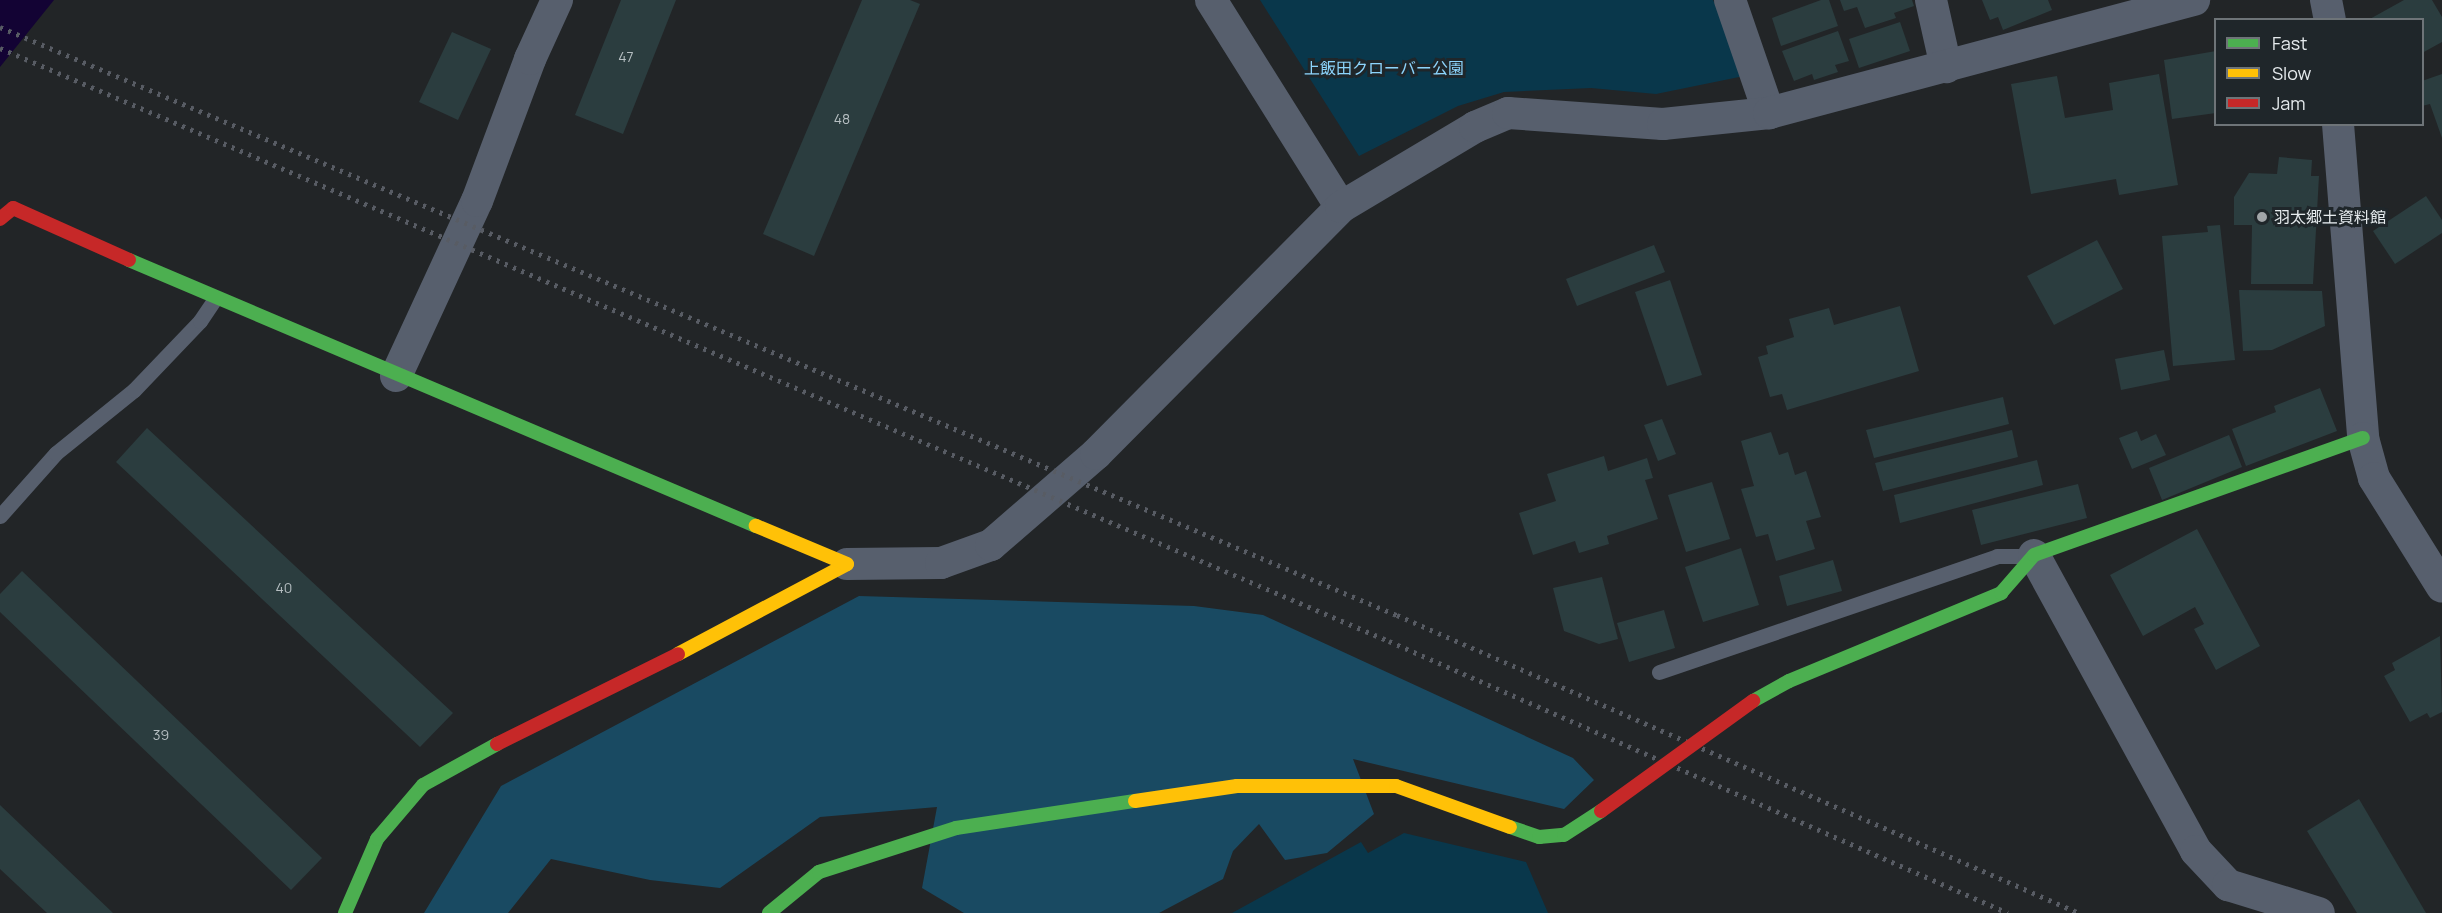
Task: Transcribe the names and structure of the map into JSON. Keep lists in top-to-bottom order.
{
  "parks": ["上飯田クローバー公園"],
  "places": ["羽太郷土資料館"],
  "house_numbers": [
    "47",
    "48",
    "40",
    "39"
  ],
  "legend": ["Fast", "Slow", "Jam"]
}
